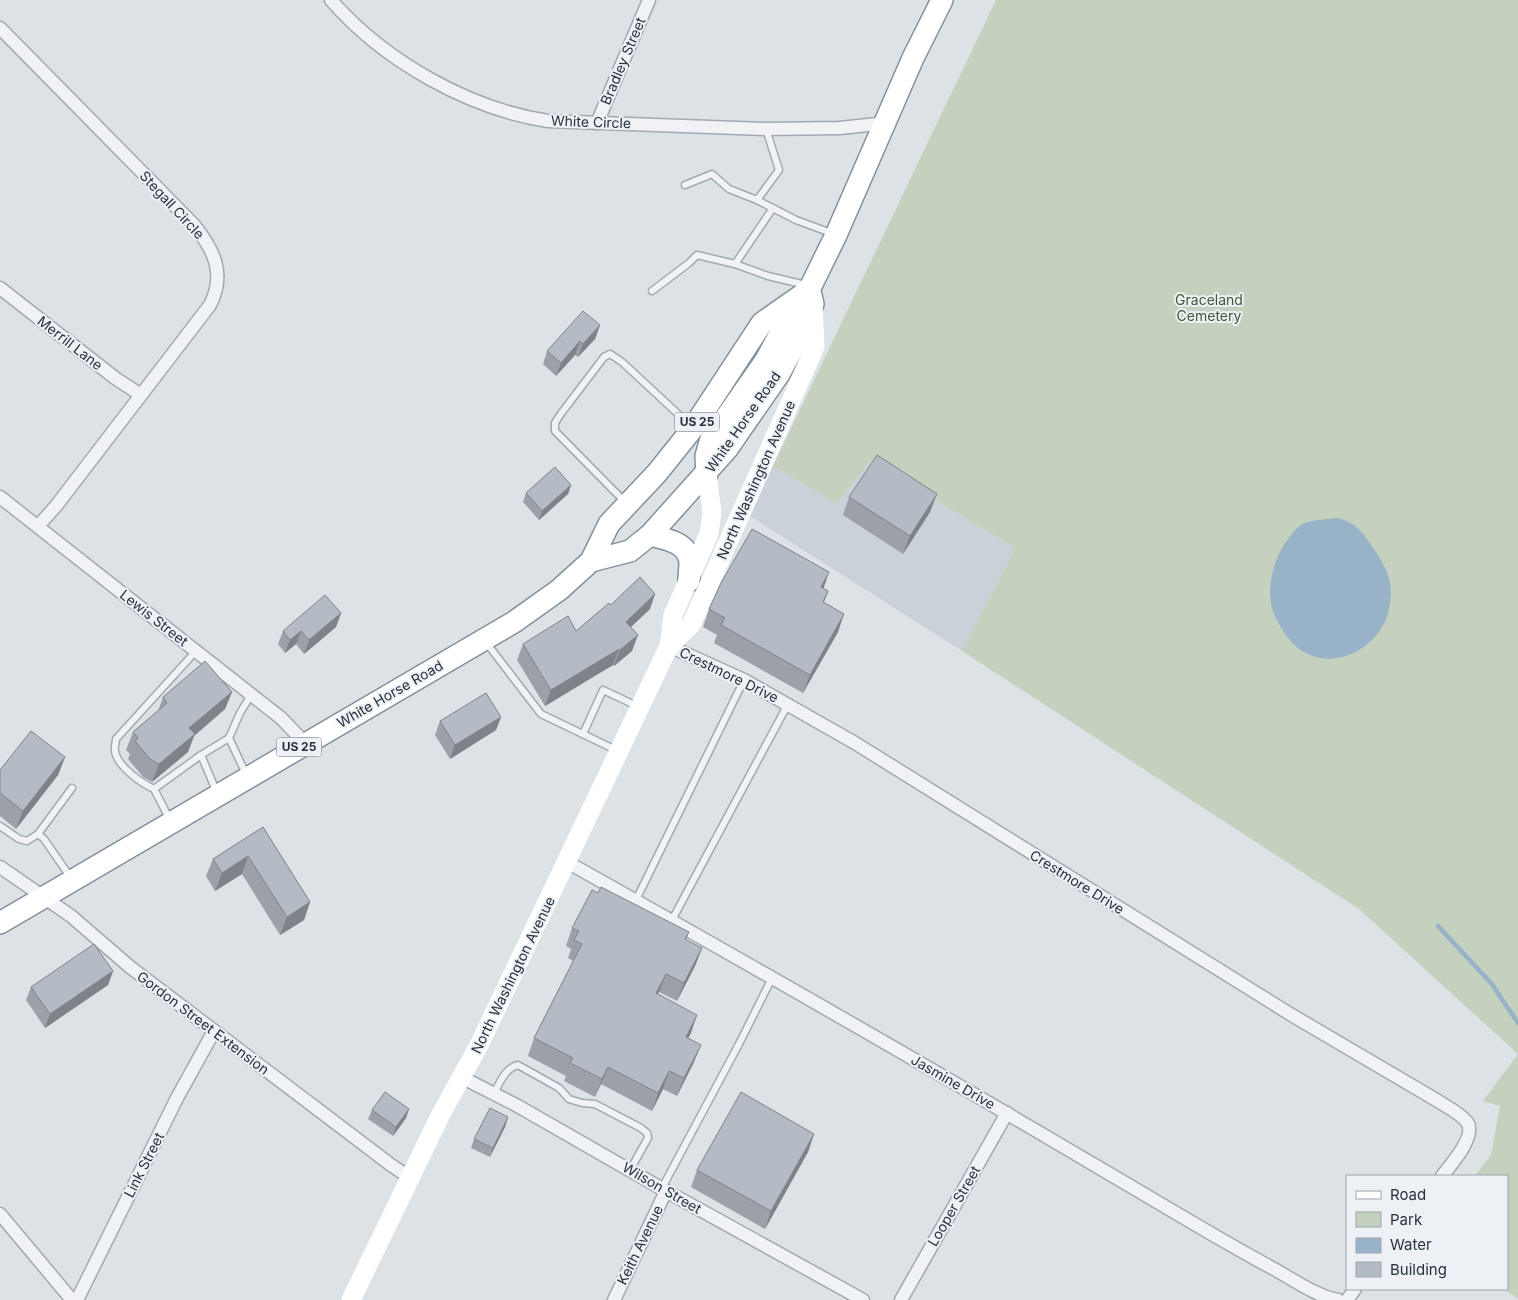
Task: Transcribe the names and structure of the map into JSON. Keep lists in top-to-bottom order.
{
  "streets": {
    "highway": ["US 25", "White Horse Road"],
    "main road": ["North Washington Avenue"],
    "street": [
      "Bradley Street",
      "White Circle",
      "Stegall Circle",
      "Merrill Lane",
      "Lewis Street",
      "Crestmore Drive",
      "Gordon Street Extension",
      "Jasmine Drive",
      "Link Street",
      "Wilson Street",
      "Looper Street",
      "Keith Avenue"
    ]
  },
  "crossings": [
    ["Bradley Street", "White Circle"],
    ["White Circle", "White Horse Road"],
    ["Stegall Circle", "Merrill Lane"],
    ["Stegall Circle", "Lewis Street"],
    ["White Horse Road", "North Washington Avenue"],
    ["White Horse Road", "Lewis Street"],
    ["White Horse Road", "Gordon Street Extension"],
    ["North Washington Avenue", "Crestmore Drive"],
    ["North Washington Avenue", "Gordon Street Extension"],
    ["North Washington Avenue", "Jasmine Drive"],
    ["North Washington Avenue", "Wilson Street"],
    ["Gordon Street Extension", "Link Street"],
    ["Jasmine Drive", "Looper Street"],
    ["Wilson Street", "Keith Avenue"]
  ],
  "parks": ["Graceland Cemetery"],
  "legend": [
    "Road",
    "Park",
    "Water",
    "Building"
  ]
}
